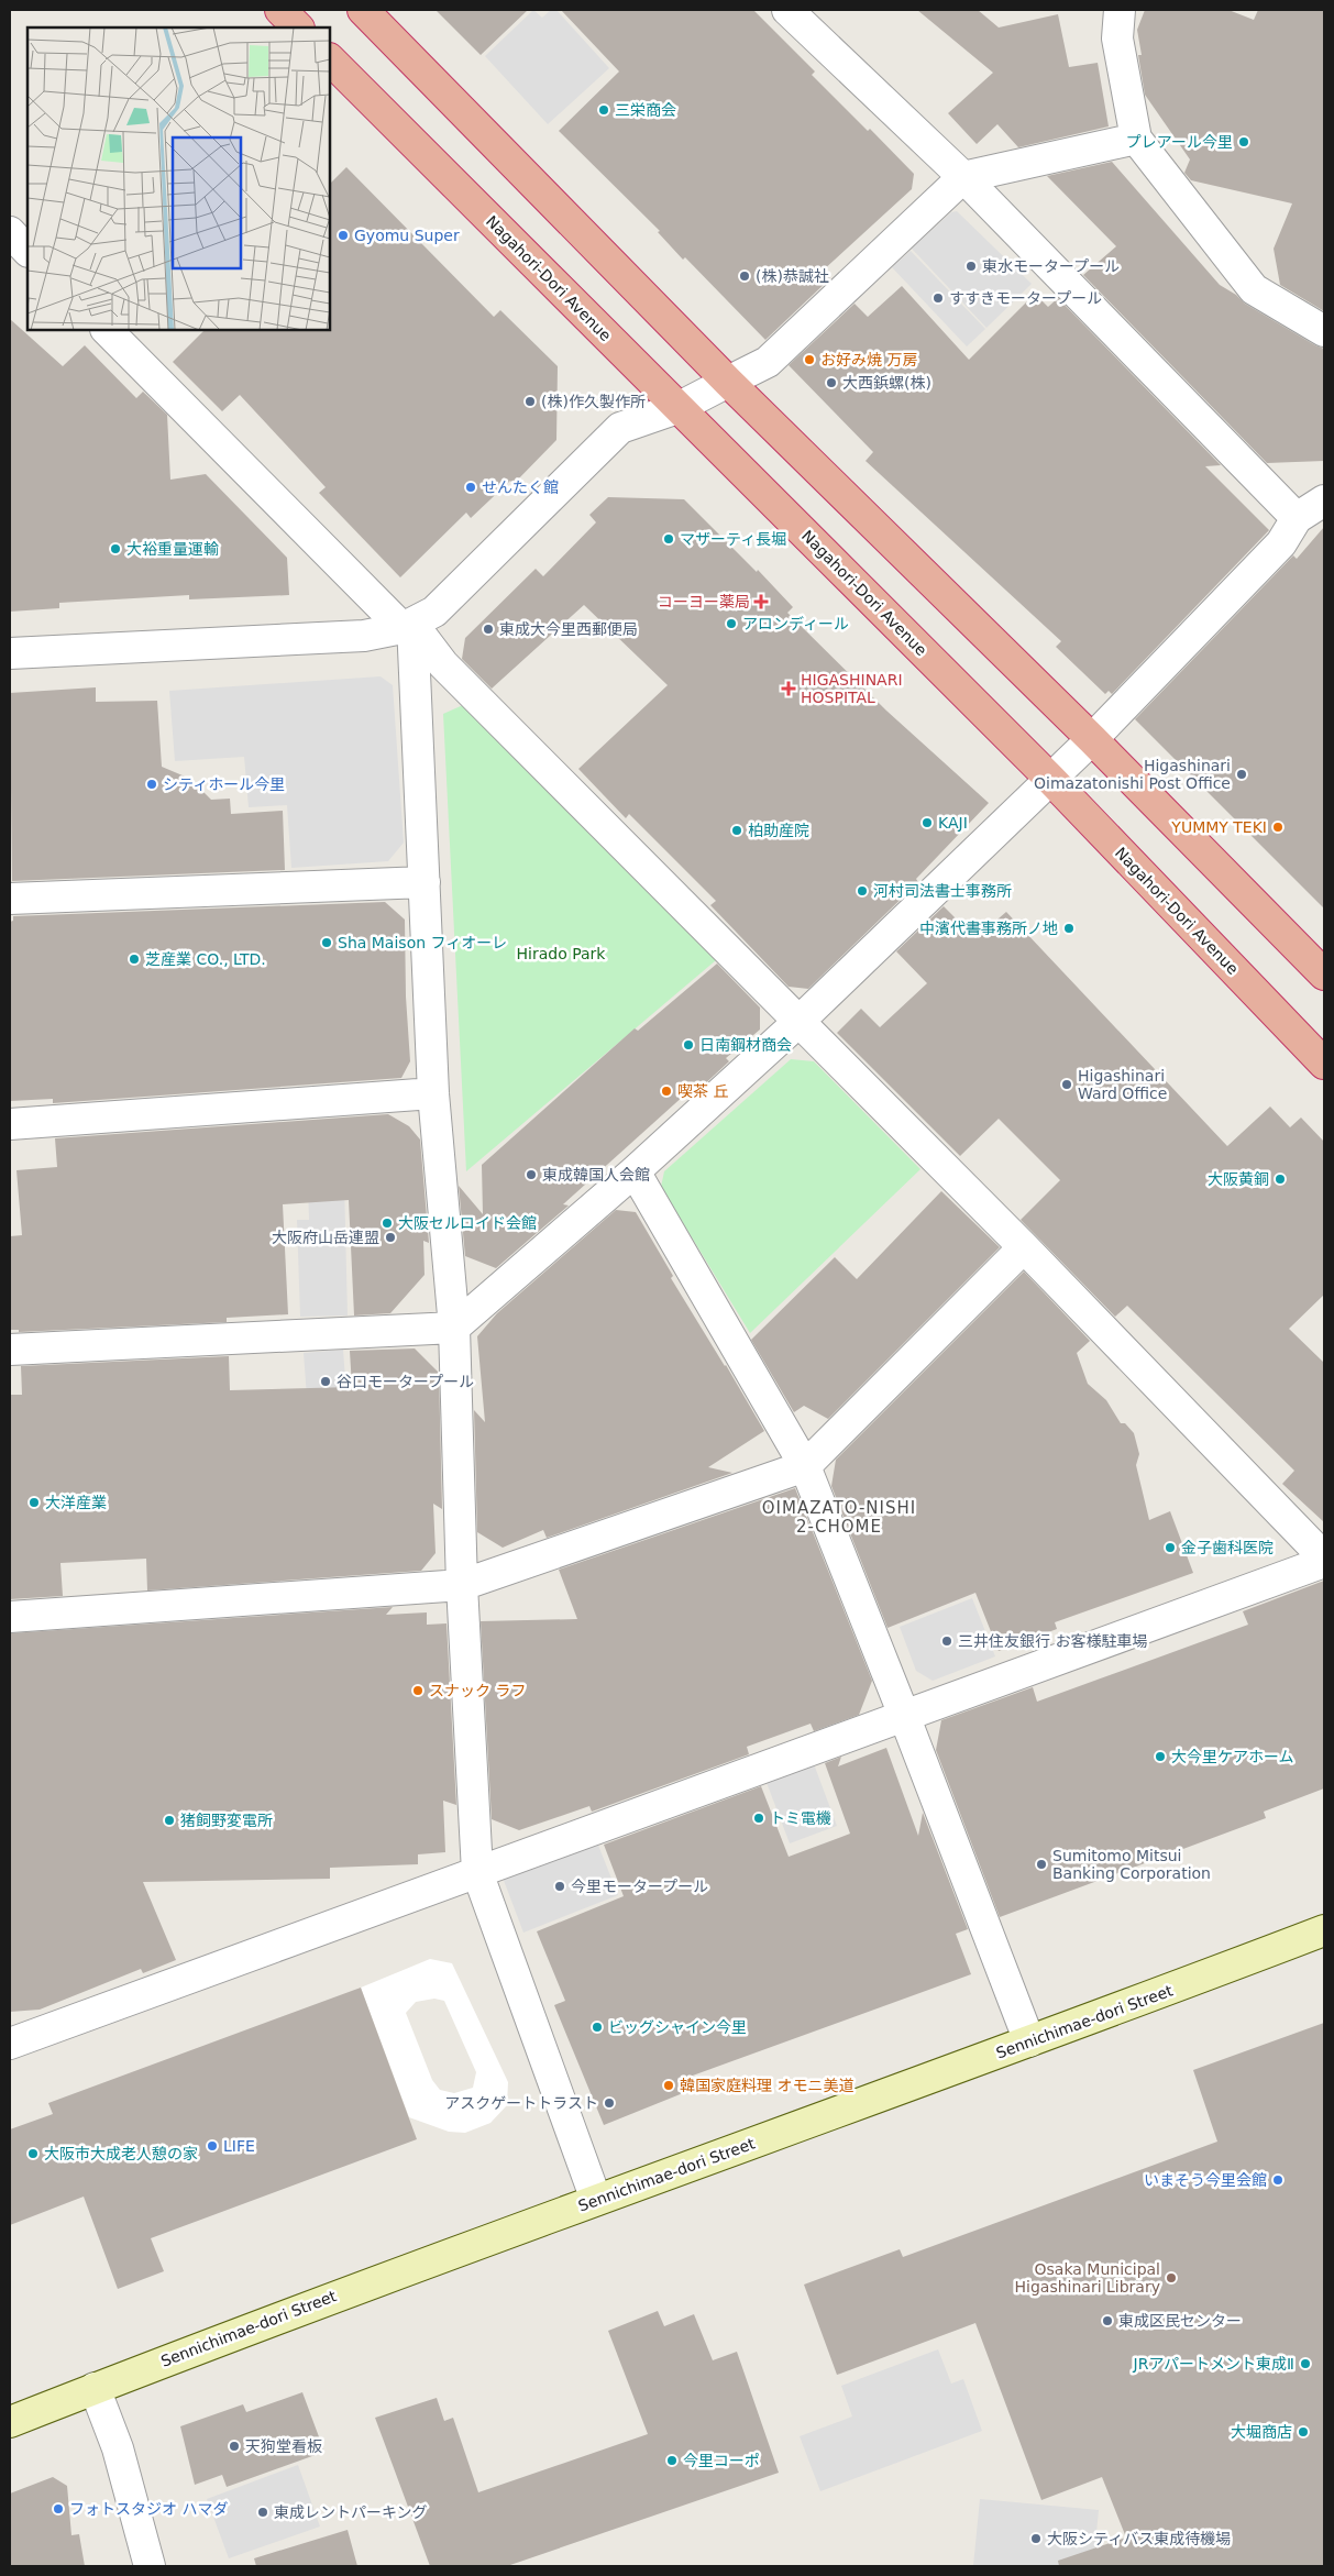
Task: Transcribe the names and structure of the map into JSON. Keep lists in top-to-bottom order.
{
  "streets": {
    "highway": ["Nagahori-Dori Avenue"],
    "main road": ["Sennichimae-dori Street"]
  },
  "districts": ["OIMAZATO-NISHI 2-CHOME"],
  "parks": ["Hirado Park"],
  "places": {
    "other": [
      "三栄商会",
      "プレアール今里",
      "Gyomu Super",
      "東水モータープール",
      "(株)恭誠社",
      "すすきモータープール",
      "お好み焼 万房",
      "大西鋲螺(株)",
      "(株)作久製作所",
      "せんたく館",
      "マザーティ長堀",
      "大裕重量運輸",
      "アロンディール",
      "東成大今里西郵便局",
      "Higashinari Oimazatonishi Post Office",
      "シティホール今里",
      "KAJI",
      "YUMMY TEKI",
      "柏助産院",
      "河村司法書士事務所",
      "中濱代書事務所ノ地",
      "Sha Maison フィオーレ",
      "芝産業 CO., LTD.",
      "日南鋼材商会",
      "Higashinari Ward Office",
      "喫茶 丘",
      "東成韓国人会館",
      "大阪黄銅",
      "大阪セルロイド会館",
      "大阪府山岳連盟",
      "谷口モータープール",
      "大洋産業",
      "金子歯科医院",
      "三井住友銀行 お客様駐車場",
      "スナック ラフ",
      "大今里ケアホーム",
      "トミ電機",
      "猪飼野変電所",
      "Sumitomo Mitsui Banking Corporation",
      "今里モータープール",
      "ビッグシャイン今里",
      "韓国家庭料理 オモニ美道",
      "アスクゲートトラスト",
      "LIFE",
      "大阪市大成老人憩の家",
      "いまそう今里会館",
      "Osaka Municipal Higashinari Library",
      "東成区民センター",
      "JRアパートメント東成Ⅱ",
      "大堀商店",
      "天狗堂看板",
      "今里コーポ",
      "フォトスタジオ ハマダ",
      "東成レントパーキング",
      "大阪シティバス東成待機場"
    ],
    "health": ["コーヨー薬局", "HIGASHINARI HOSPITAL"]
  }
}
